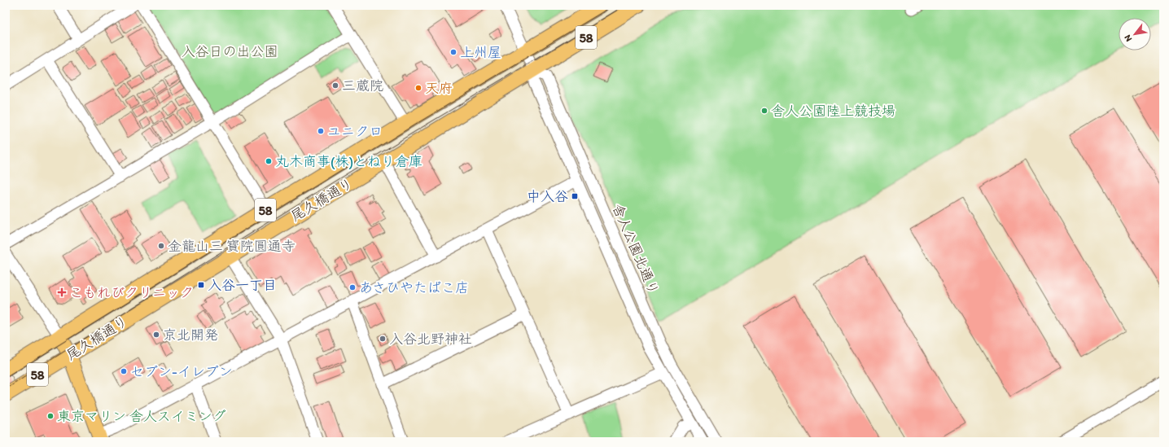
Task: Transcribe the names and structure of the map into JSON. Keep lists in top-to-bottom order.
{
  "streets": {
    "main road": ["58", "尾久橋通り"],
    "street": ["舎人公園北通り"]
  },
  "crossings": [
    ["尾久橋通り", "舎人公園北通り"]
  ],
  "parks": ["入谷日の出公園"],
  "places": {
    "other": [
      "上州屋",
      "三蔵院",
      "天府",
      "舎人公園陸上競技場",
      "ユニクロ",
      "丸木商事(株)とねり倉庫",
      "金龍山三 寳院圓通寺",
      "あさひやたばこ店",
      "京北開発",
      "入谷北野神社",
      "セブン-イレブン",
      "東京マリン 舎人スイミング"
    ],
    "transit": ["中入谷", "入谷一丁目"],
    "health": ["こもれびクリニック"]
  },
  "north": "bottom left"
}
